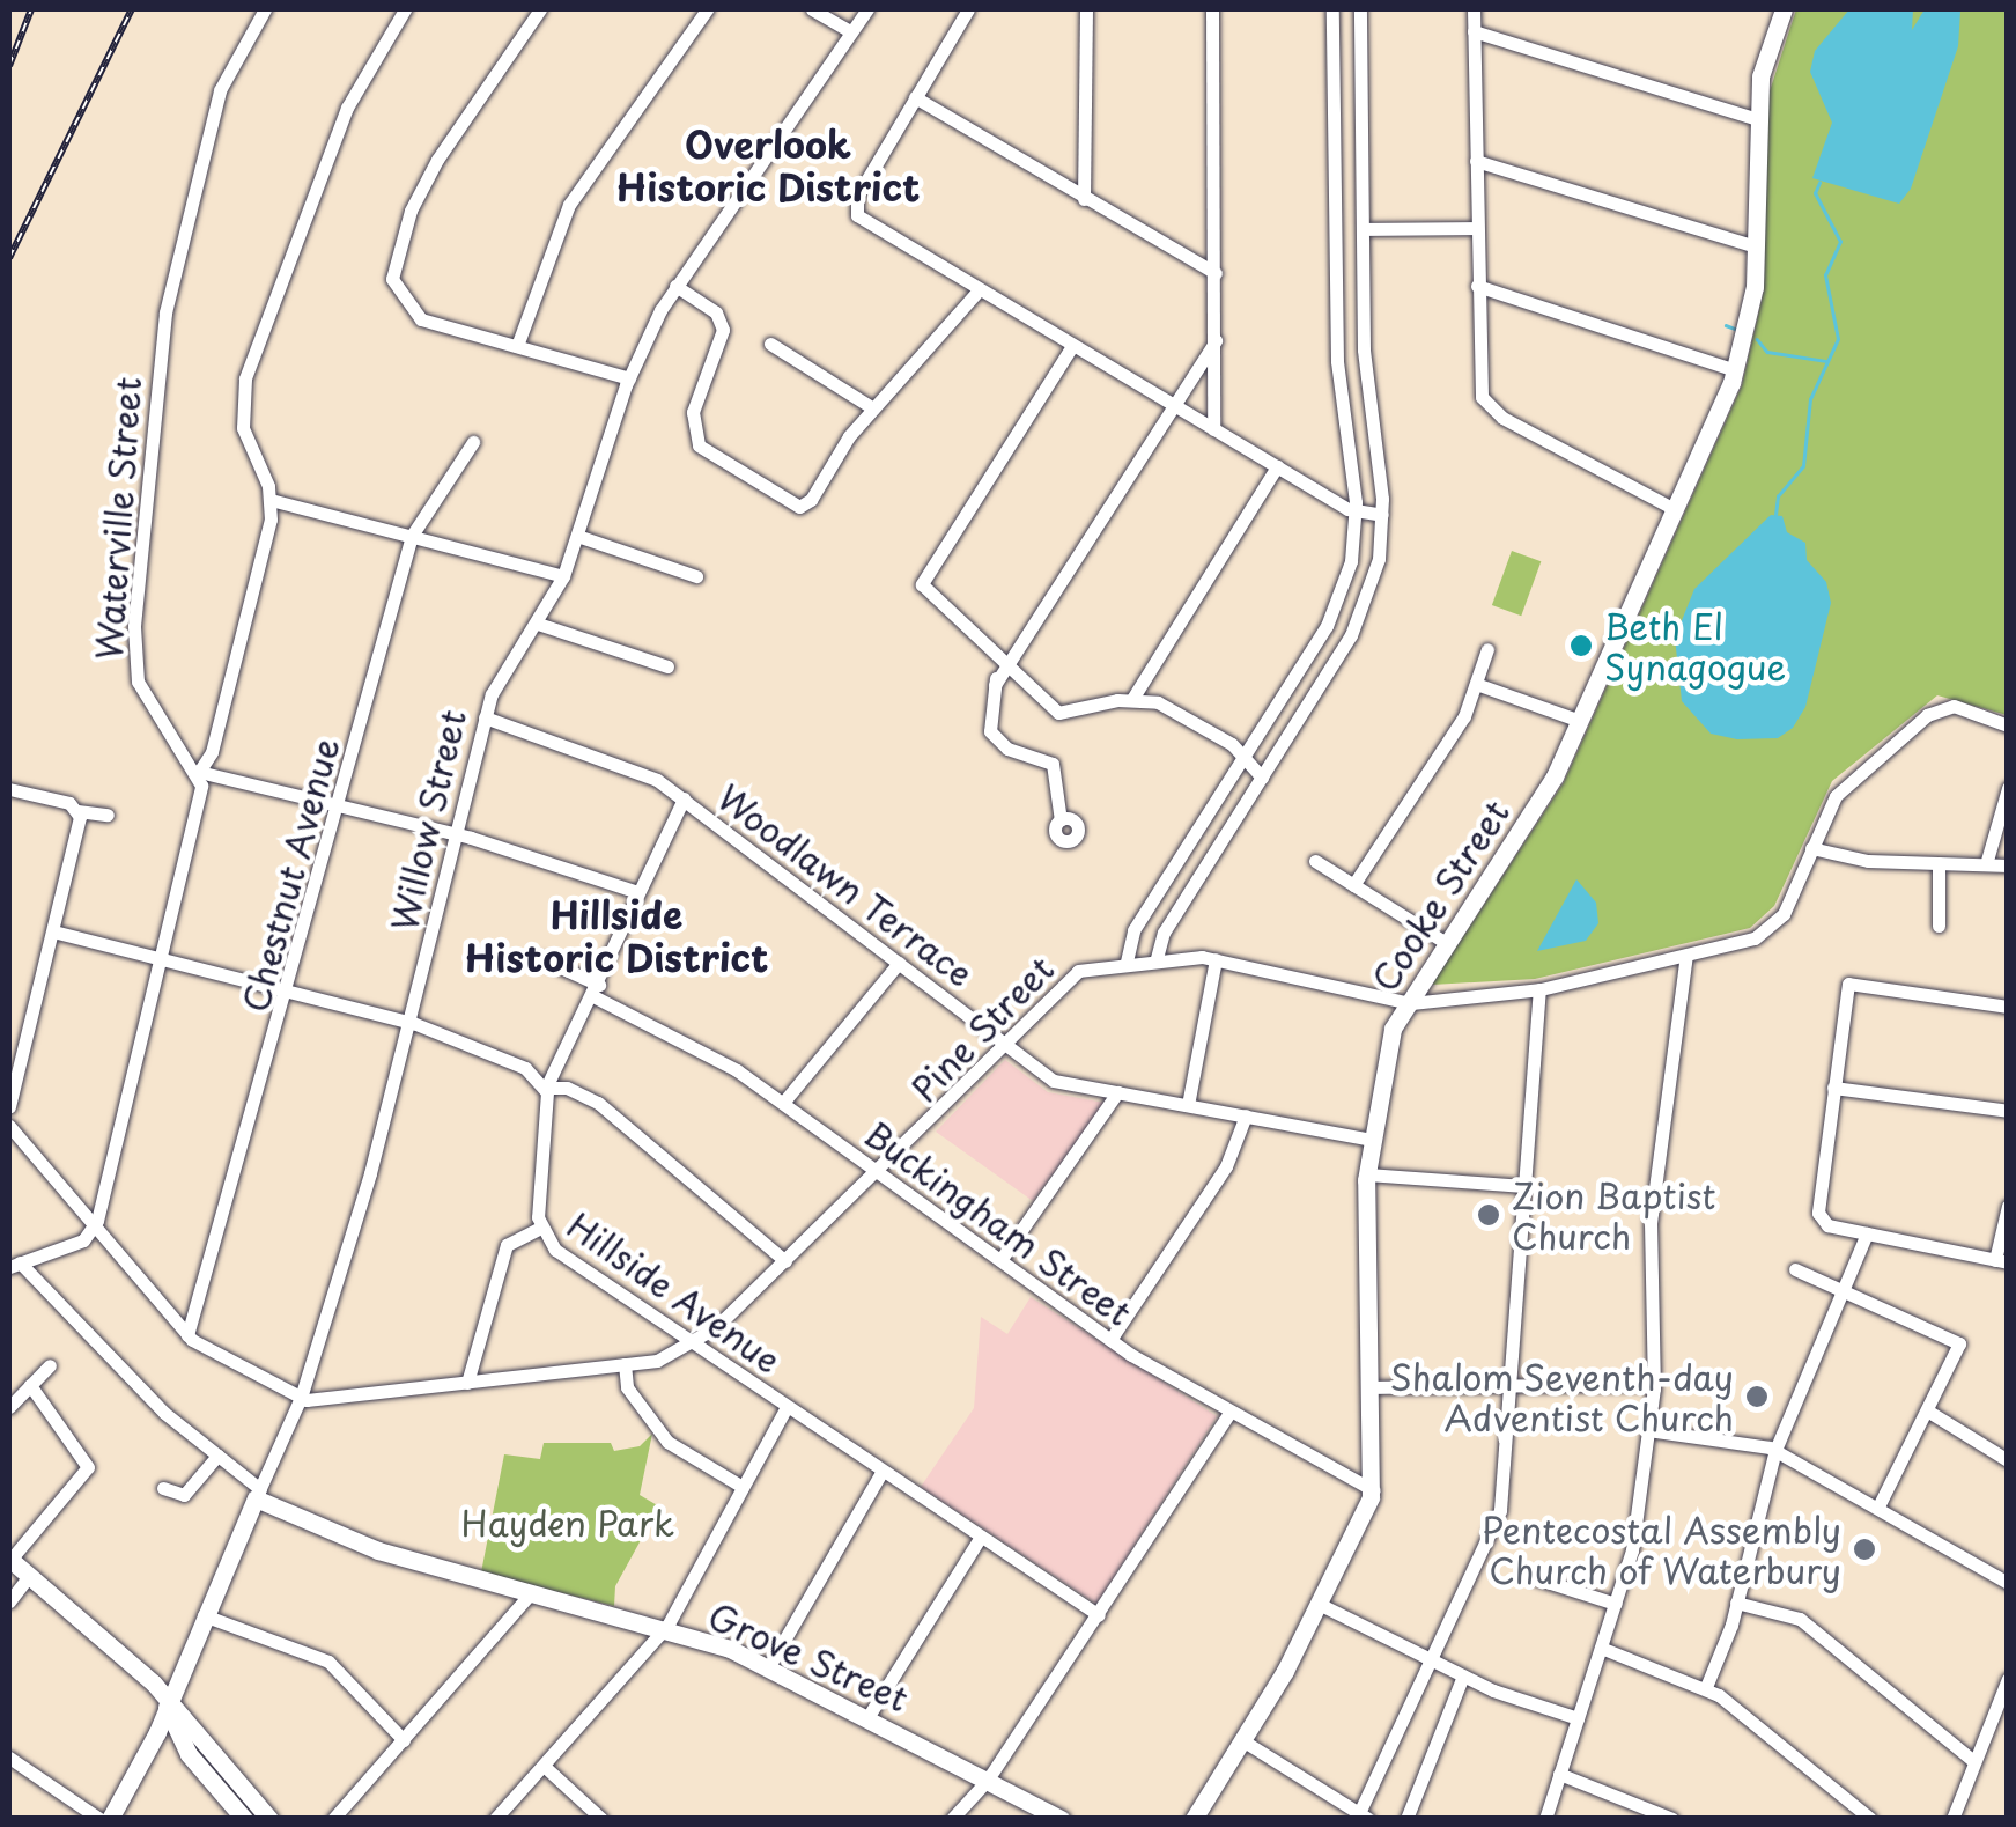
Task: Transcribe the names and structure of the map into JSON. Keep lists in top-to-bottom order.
{
  "streets": {
    "main road": ["Willow Street", "Cooke Street", "Grove Street"],
    "street": [
      "Waterville Street",
      "Chestnut Avenue",
      "Woodlawn Terrace",
      "Pine Street",
      "Buckingham Street",
      "Hillside Avenue"
    ]
  },
  "crossings": [
    ["Willow Street", "Woodlawn Terrace"],
    ["Willow Street", "Pine Street"],
    ["Willow Street", "Grove Street"],
    ["Woodlawn Terrace", "Cooke Street"],
    ["Woodlawn Terrace", "Pine Street"],
    ["Cooke Street", "Pine Street"],
    ["Cooke Street", "Buckingham Street"],
    ["Pine Street", "Buckingham Street"],
    ["Pine Street", "Hillside Avenue"]
  ],
  "districts": ["Overlook Historic District", "Hillside Historic District"],
  "parks": ["Hayden Park"],
  "places": [
    "Beth El Synagogue",
    "Zion Baptist Church",
    "Shalom Seventh-day Adventist Church",
    "Pentecostal Assembly Church of Waterbury"
  ]
}
